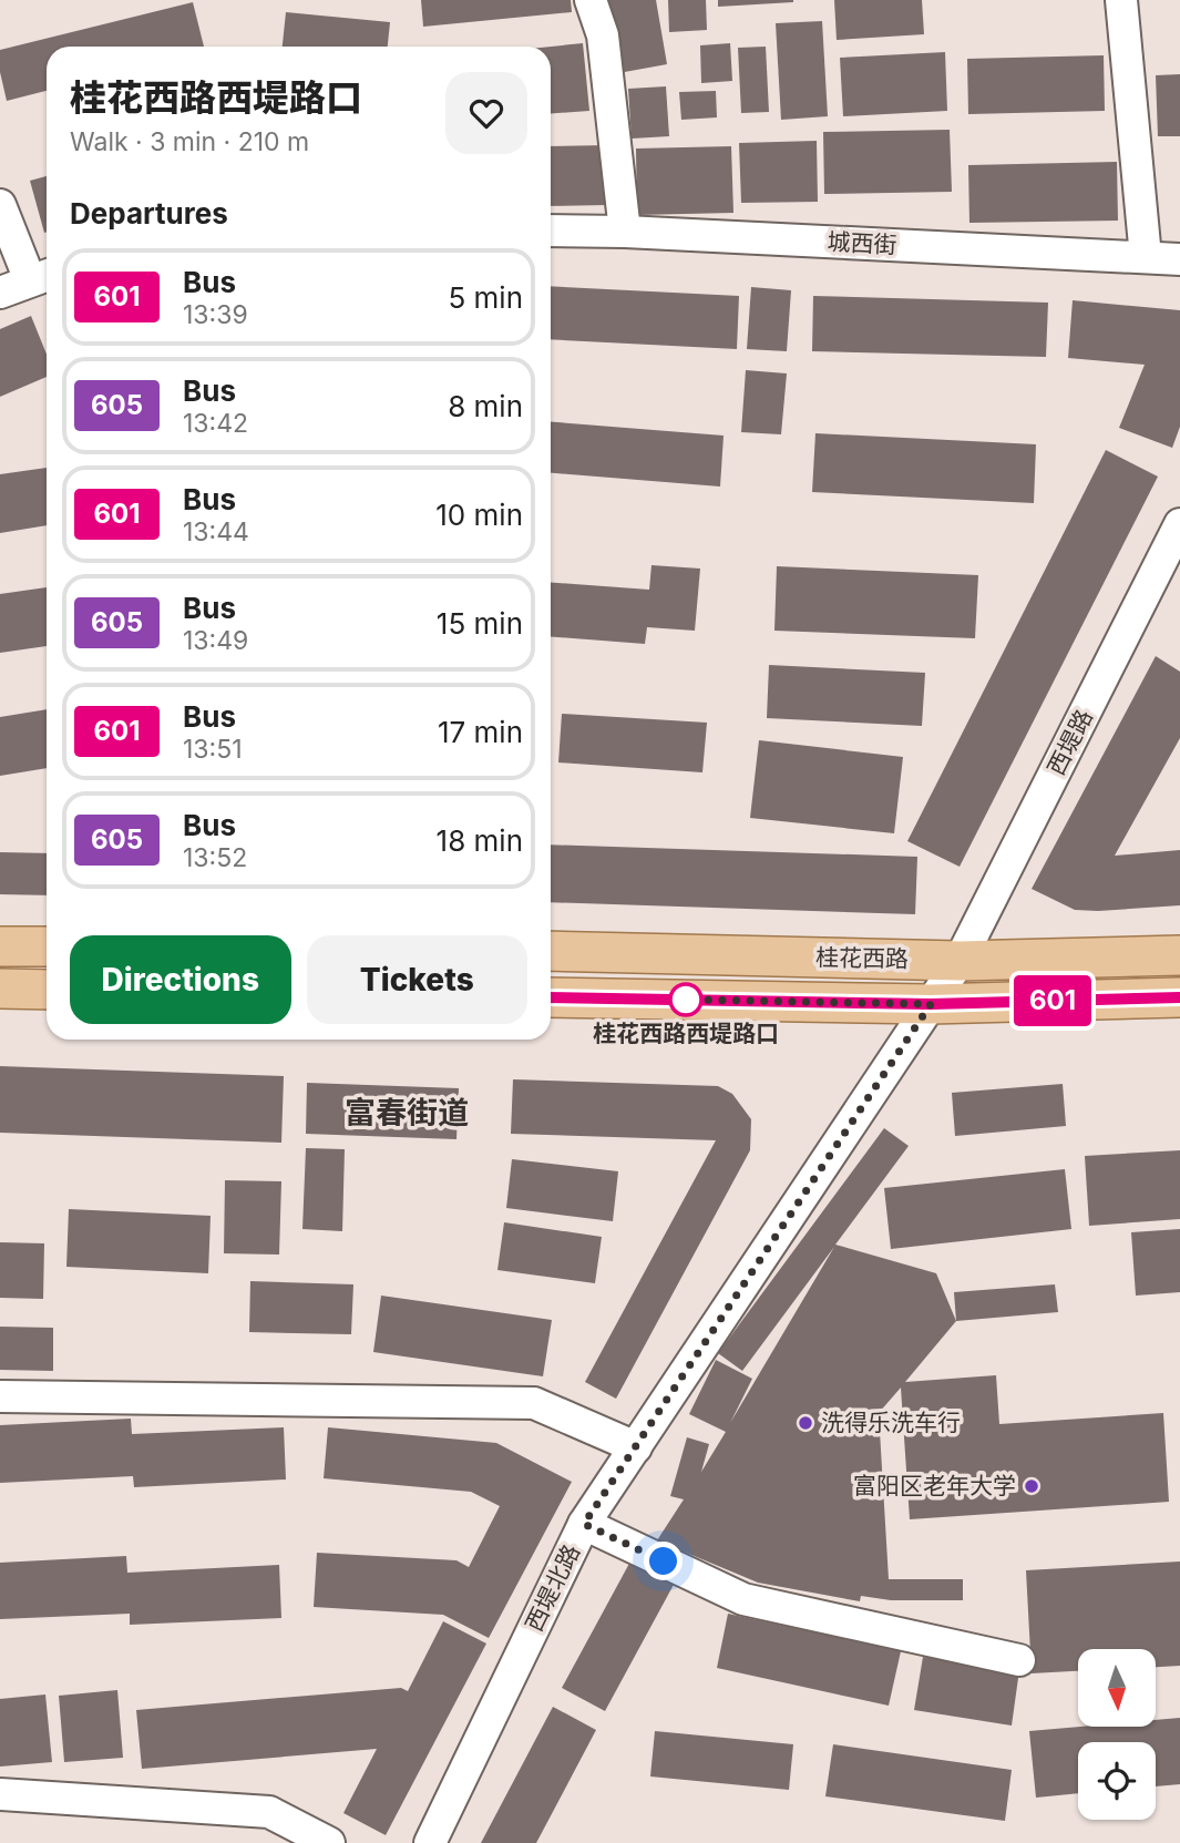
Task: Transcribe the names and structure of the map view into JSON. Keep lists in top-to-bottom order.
{
  "streets": {
    "main road": ["桂花西路"],
    "street": ["城西街", "西堤路", "西堤北路"]
  },
  "crossings": [
    ["西堤路", "桂花西路"],
    ["西堤路", "西堤北路"],
    ["桂花西路", "西堤北路"]
  ],
  "districts": ["富春街道"],
  "places": ["桂花西路西堤路口", "洗得乐洗车行", "富阳区老年大学"],
  "lines": ["bus line 601"],
  "north": "bottom",
  "page": {
    "on_map": "601",
    "heading": [
      ["桂花西路西堤路口", "Walk · 3 min · 210 m"],
      "Departures"
    ],
    "list": [
      {
        "mark": "601",
        "name": "Bus",
        "note": "13:39",
        "value": "5 min"
      },
      {
        "mark": "605",
        "name": "Bus",
        "note": "13:42",
        "value": "8 min"
      },
      {
        "mark": "601",
        "name": "Bus",
        "note": "13:44",
        "value": "10 min"
      },
      {
        "mark": "605",
        "name": "Bus",
        "note": "13:49",
        "value": "15 min"
      },
      {
        "mark": "601",
        "name": "Bus",
        "note": "13:51",
        "value": "17 min"
      },
      {
        "mark": "605",
        "name": "Bus",
        "note": "13:52",
        "value": "18 min"
      }
    ],
    "buttons": ["Directions", "Tickets"]
  }
}
